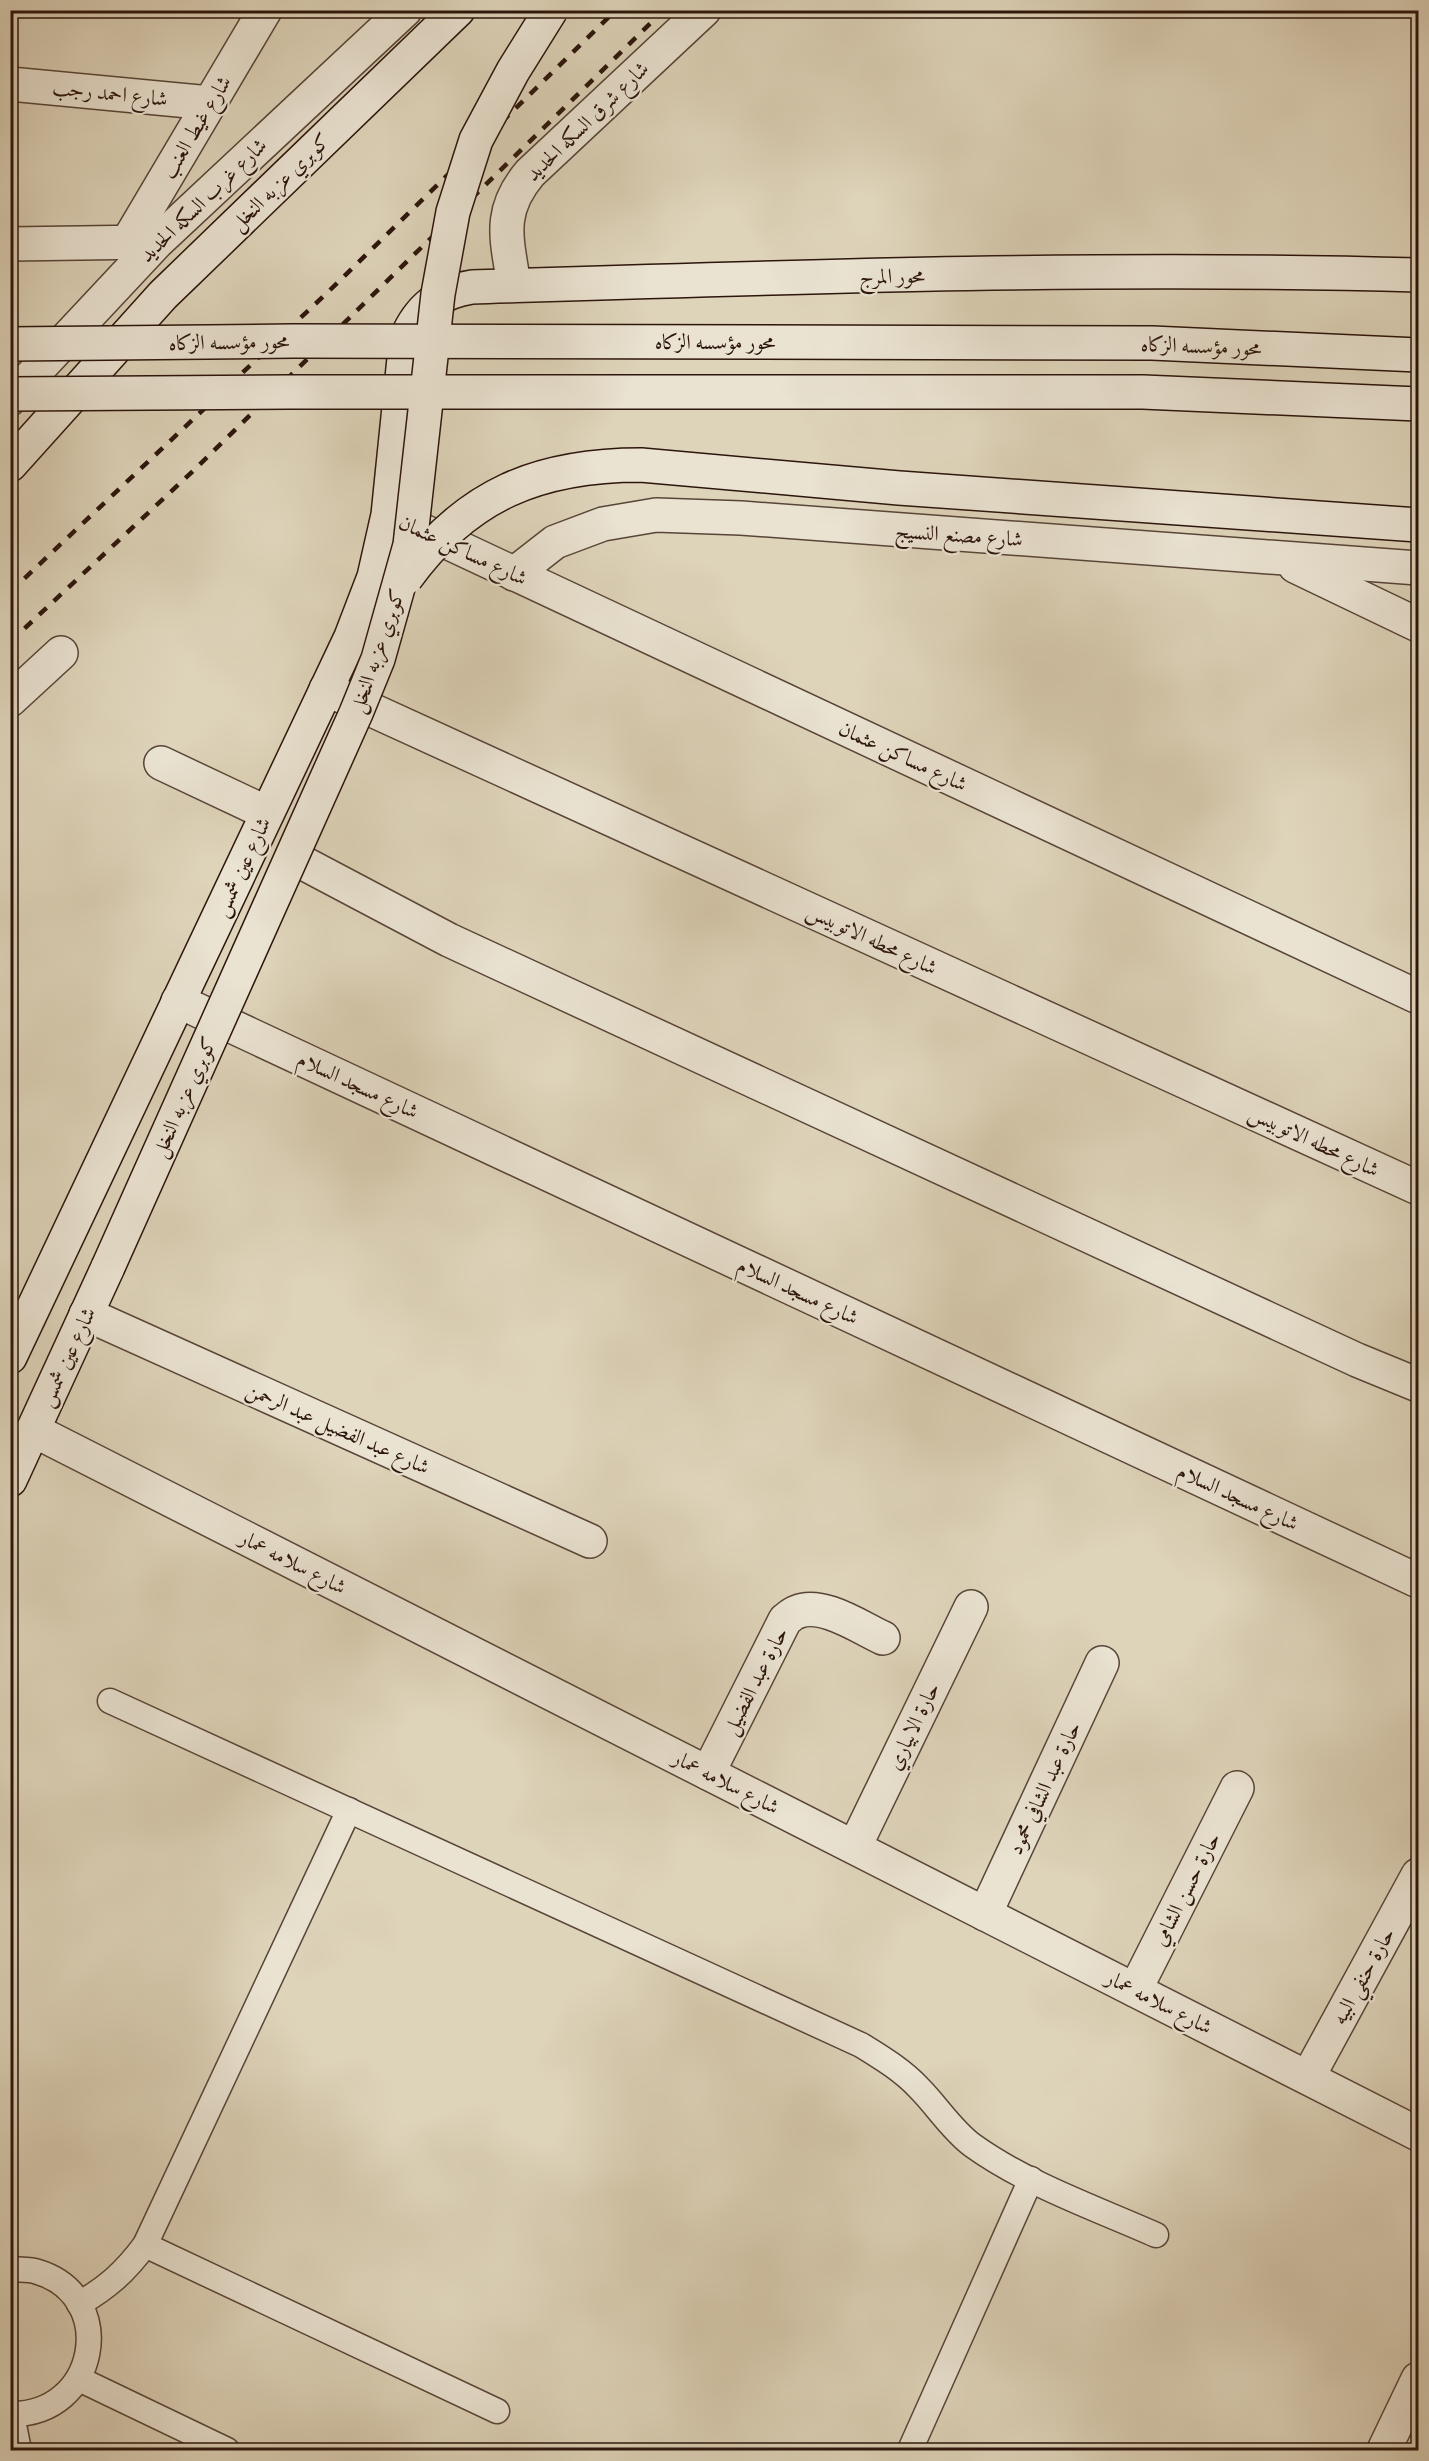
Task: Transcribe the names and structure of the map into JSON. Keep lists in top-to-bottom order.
{
  "streets": {
    "street": [
      "شارع احمد رجب",
      "شارع شرق السكه الحديد",
      "شارع غيط العنب",
      "كوبري عزبه النخل",
      "شارع غرب السكه الحديد",
      "محور المرج",
      "محور مؤسسه الزكاه",
      "شارع مصنع النسيج",
      "شارع مساكن عثمان",
      "شارع عين شمس",
      "شارع محطه الاتوبيس",
      "شارع مسجد السلام",
      "شارع عبد الفضيل عبد الرحمن",
      "شارع سلامه عمار",
      "حارة عبد الفضيل",
      "حارة الابياري",
      "حارة عبد الشافي محمود",
      "حارة حسن الشامي",
      "حارة حنفي البيه"
    ]
  },
  "crossings": [
    ["شارع احمد رجب", "شارع غيط العنب"],
    ["شارع شرق السكه الحديد", "محور المرج"],
    ["شارع غيط العنب", "شارع غرب السكه الحديد"],
    ["كوبري عزبه النخل", "شارع عين شمس"],
    ["محور المرج", "شارع عين شمس"],
    ["شارع مصنع النسيج", "شارع مساكن عثمان"],
    ["شارع مساكن عثمان", "شارع عين شمس"],
    ["شارع عين شمس", "شارع محطه الاتوبيس"],
    ["شارع عين شمس", "شارع مسجد السلام"],
    ["شارع عين شمس", "شارع عبد الفضيل عبد الرحمن"],
    ["شارع عين شمس", "شارع سلامه عمار"],
    ["شارع سلامه عمار", "حارة عبد الفضيل"],
    ["شارع سلامه عمار", "حارة الابياري"],
    ["شارع سلامه عمار", "حارة عبد الشافي محمود"],
    ["شارع سلامه عمار", "حارة حسن الشامي"],
    ["شارع سلامه عمار", "حارة حنفي البيه"]
  ]
}
